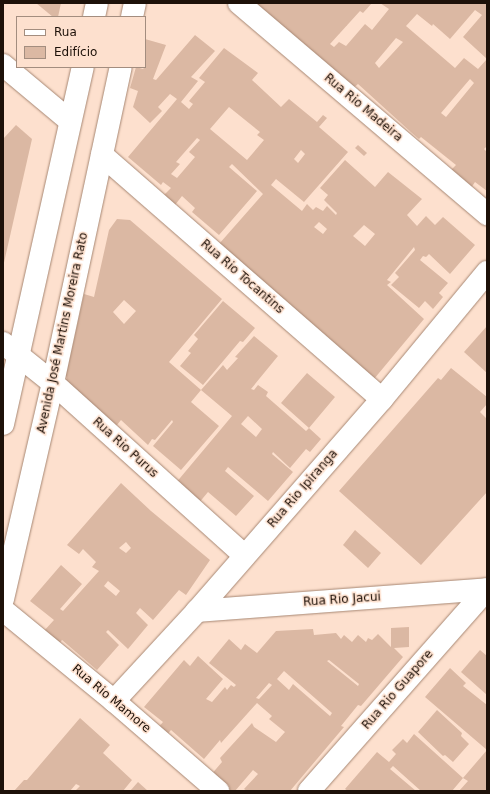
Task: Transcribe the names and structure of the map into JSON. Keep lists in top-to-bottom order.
{
  "streets": {
    "street": [
      "Rua Rio Madeira",
      "Rua Rio Tocantins",
      "Avenida José Martins Moreira Rato",
      "Rua Rio Purus",
      "Rua Rio Ipiranga",
      "Rua Rio Jacui",
      "Rua Rio Guapore",
      "Rua Rio Mamore"
    ]
  },
  "crossings": [
    ["Rua Rio Tocantins", "Avenida José Martins Moreira Rato"],
    ["Rua Rio Tocantins", "Rua Rio Ipiranga"],
    ["Avenida José Martins Moreira Rato", "Rua Rio Purus"],
    ["Rua Rio Purus", "Rua Rio Ipiranga"],
    ["Rua Rio Ipiranga", "Rua Rio Jacui"],
    ["Rua Rio Ipiranga", "Rua Rio Mamore"],
    ["Rua Rio Jacui", "Rua Rio Guapore"]
  ],
  "legend": ["Rua", "Edifício"]
}
